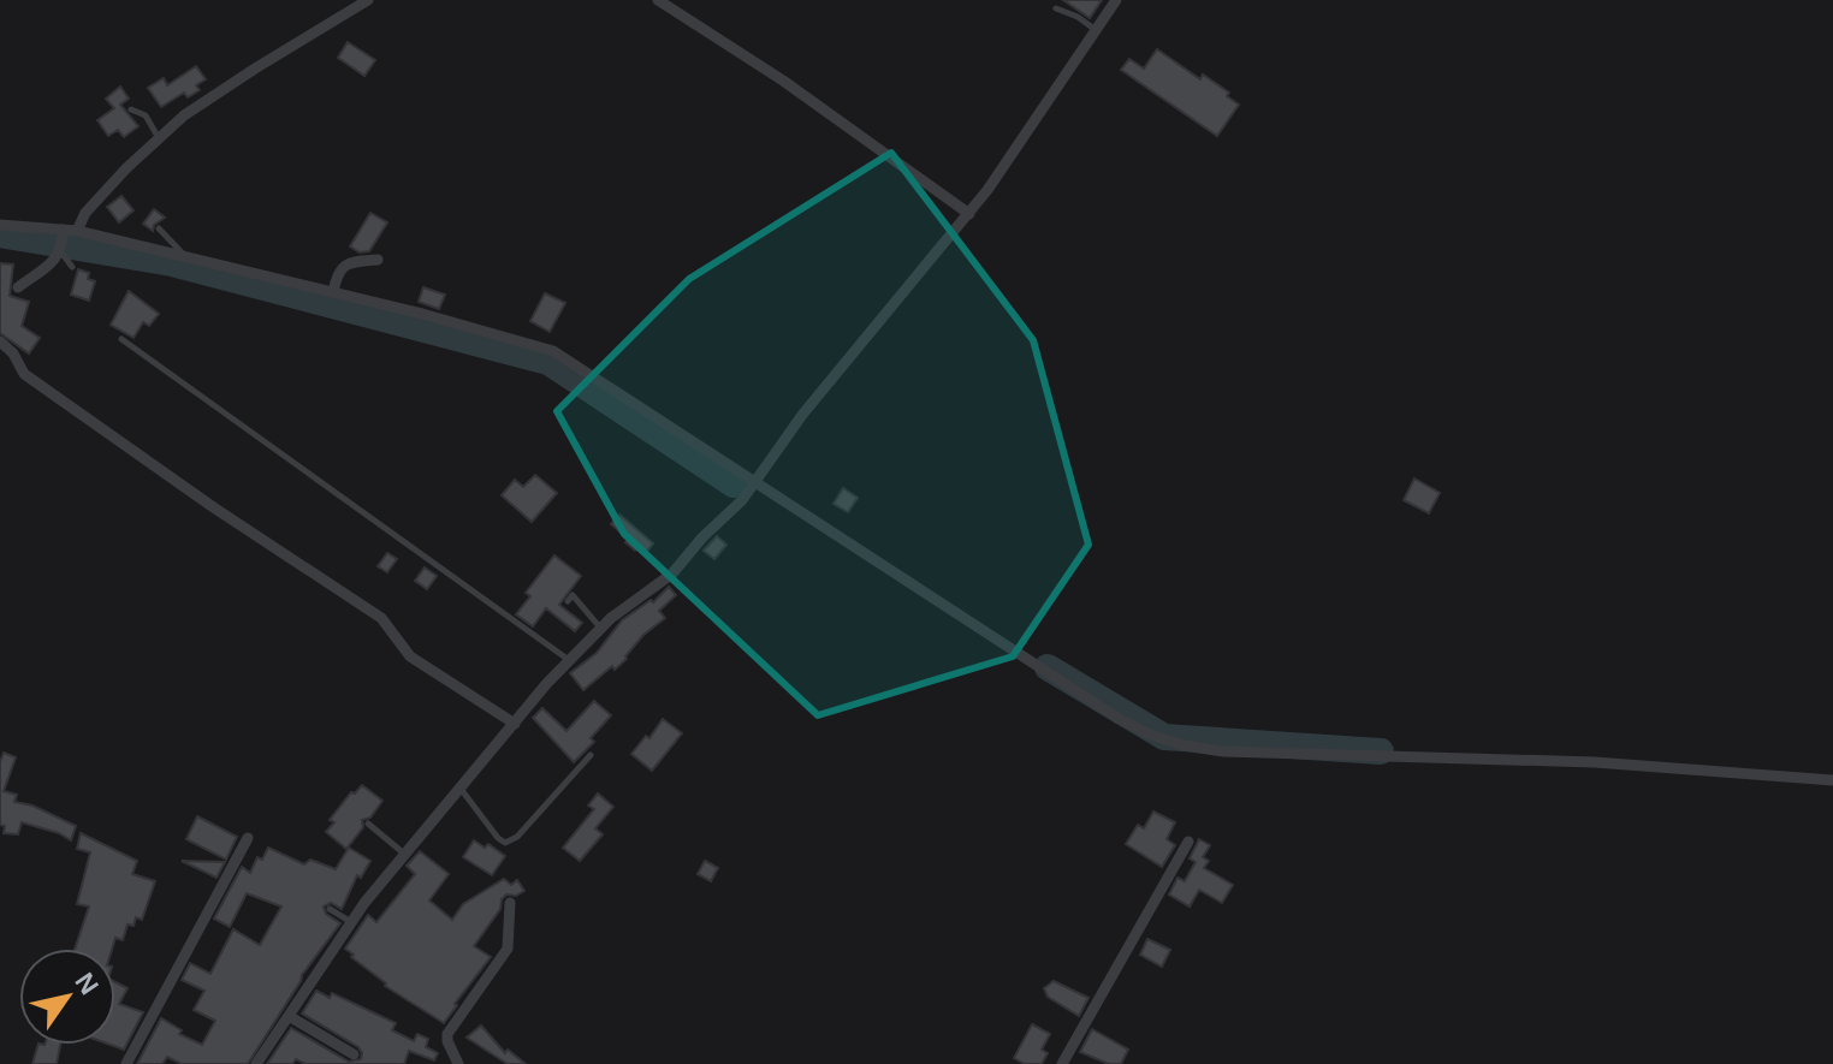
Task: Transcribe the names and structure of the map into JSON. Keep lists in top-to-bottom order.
{
  "north": "top right"
}
